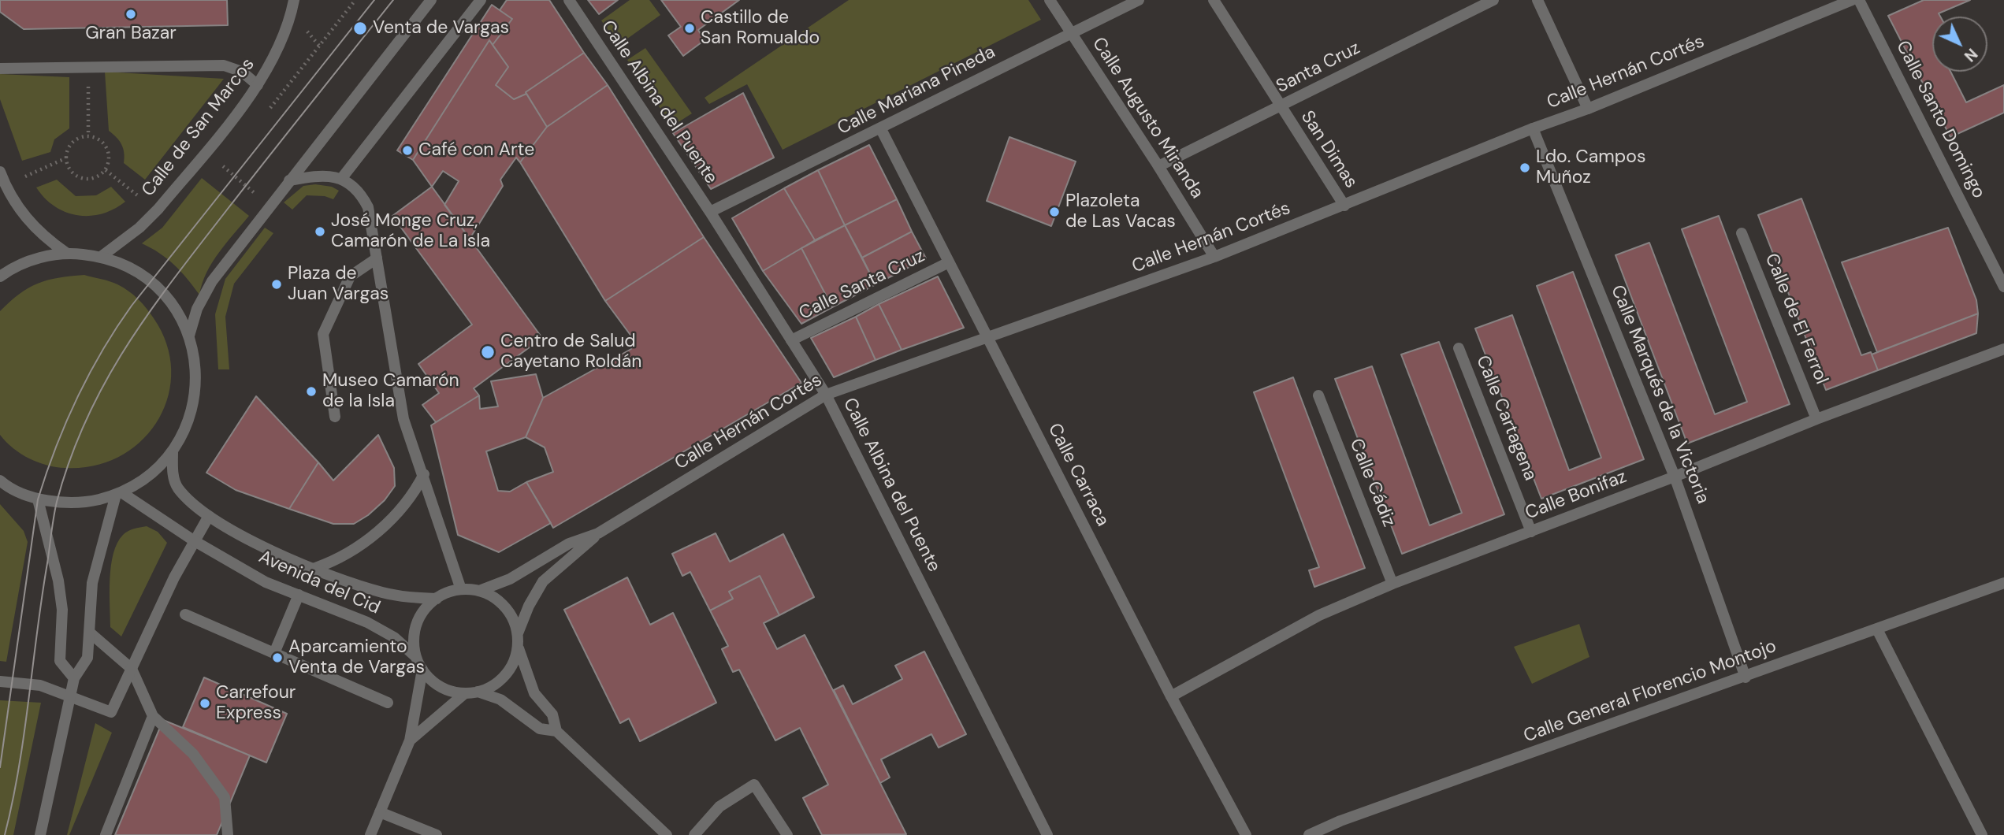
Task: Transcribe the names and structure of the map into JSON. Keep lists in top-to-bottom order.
{
  "streets": {
    "street": [
      "Santa Cruz",
      "Calle Hernán Cortés",
      "Calle Mariana Pineda",
      "Calle Albina del Puente",
      "Calle Augusto Miranda",
      "Calle Santo Domingo",
      "Calle de San Marcos",
      "San Dimas",
      "Calle Santa Cruz",
      "Calle de El Ferrol",
      "Calle Marqués de la Victoria",
      "Calle Cartagena",
      "Calle Carraca",
      "Calle Cádiz",
      "Calle Bonifaz",
      "Avenida del Cid",
      "Calle General Florencio Montojo"
    ]
  },
  "crossings": [
    ["Santa Cruz", "Calle Augusto Miranda"],
    ["Santa Cruz", "San Dimas"],
    ["Calle Hernán Cortés", "Calle Albina del Puente"],
    ["Calle Hernán Cortés", "Calle Augusto Miranda"],
    ["Calle Hernán Cortés", "San Dimas"],
    ["Calle Hernán Cortés", "Calle Marqués de la Victoria"],
    ["Calle Hernán Cortés", "Calle Carraca"],
    ["Calle Mariana Pineda", "Calle Albina del Puente"],
    ["Calle Mariana Pineda", "Calle Augusto Miranda"],
    ["Calle Mariana Pineda", "Calle Carraca"],
    ["Calle Albina del Puente", "Calle Santa Cruz"],
    ["Calle Santa Cruz", "Calle Carraca"],
    ["Calle de El Ferrol", "Calle Bonifaz"],
    ["Calle Marqués de la Victoria", "Calle Bonifaz"],
    ["Calle Marqués de la Victoria", "Calle General Florencio Montojo"],
    ["Calle Cartagena", "Calle Bonifaz"],
    ["Calle Carraca", "Calle Bonifaz"],
    ["Calle Cádiz", "Calle Bonifaz"]
  ],
  "places": [
    "Gran Bazar",
    "Venta de Vargas",
    "Castillo de San Romualdo",
    "Café con Arte",
    "Ldo. Campos Muñoz",
    "Plazoleta de Las Vacas",
    "José Monge Cruz, Camarón de La Isla",
    "Plaza de Juan Vargas",
    "Centro de Salud Cayetano Roldán",
    "Museo Camarón de la Isla",
    "Aparcamiento Venta de Vargas",
    "Carrefour Express"
  ],
  "north": "bottom right"
}
